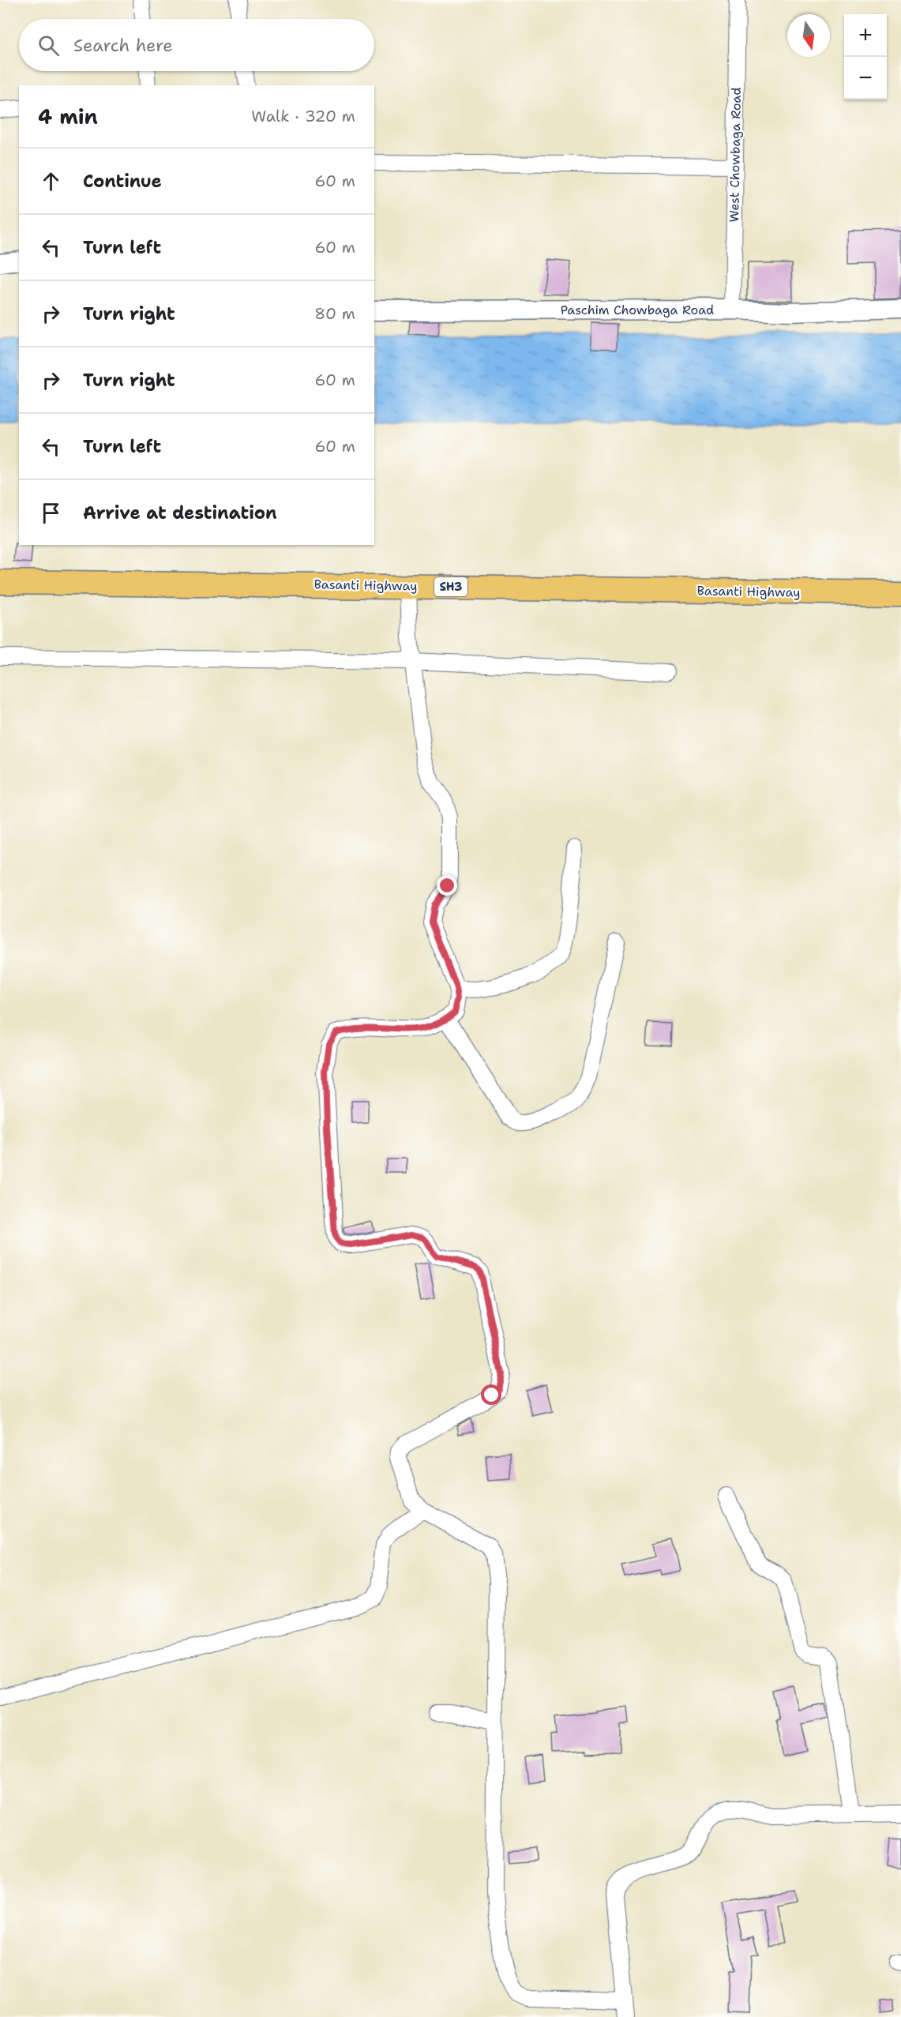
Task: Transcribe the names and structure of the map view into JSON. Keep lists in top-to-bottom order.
{
  "streets": {
    "main road": ["Basanti Highway", "SH3"],
    "street": ["West Chowbaga Road", "Paschim Chowbaga Road"]
  },
  "crossings": [
    ["West Chowbaga Road", "Paschim Chowbaga Road"]
  ],
  "north": "bottom",
  "page": {
    "map_buttons": ["+", "−"],
    "search": "Search here",
    "heading": ["4 min", "Walk · 320 m"],
    "list": [
      ["Continue", "60 m"],
      ["Turn left", "60 m"],
      ["Turn right", "80 m"],
      ["Turn right", "60 m"],
      ["Turn left", "60 m"],
      "Arrive at destination"
    ]
  }
}
